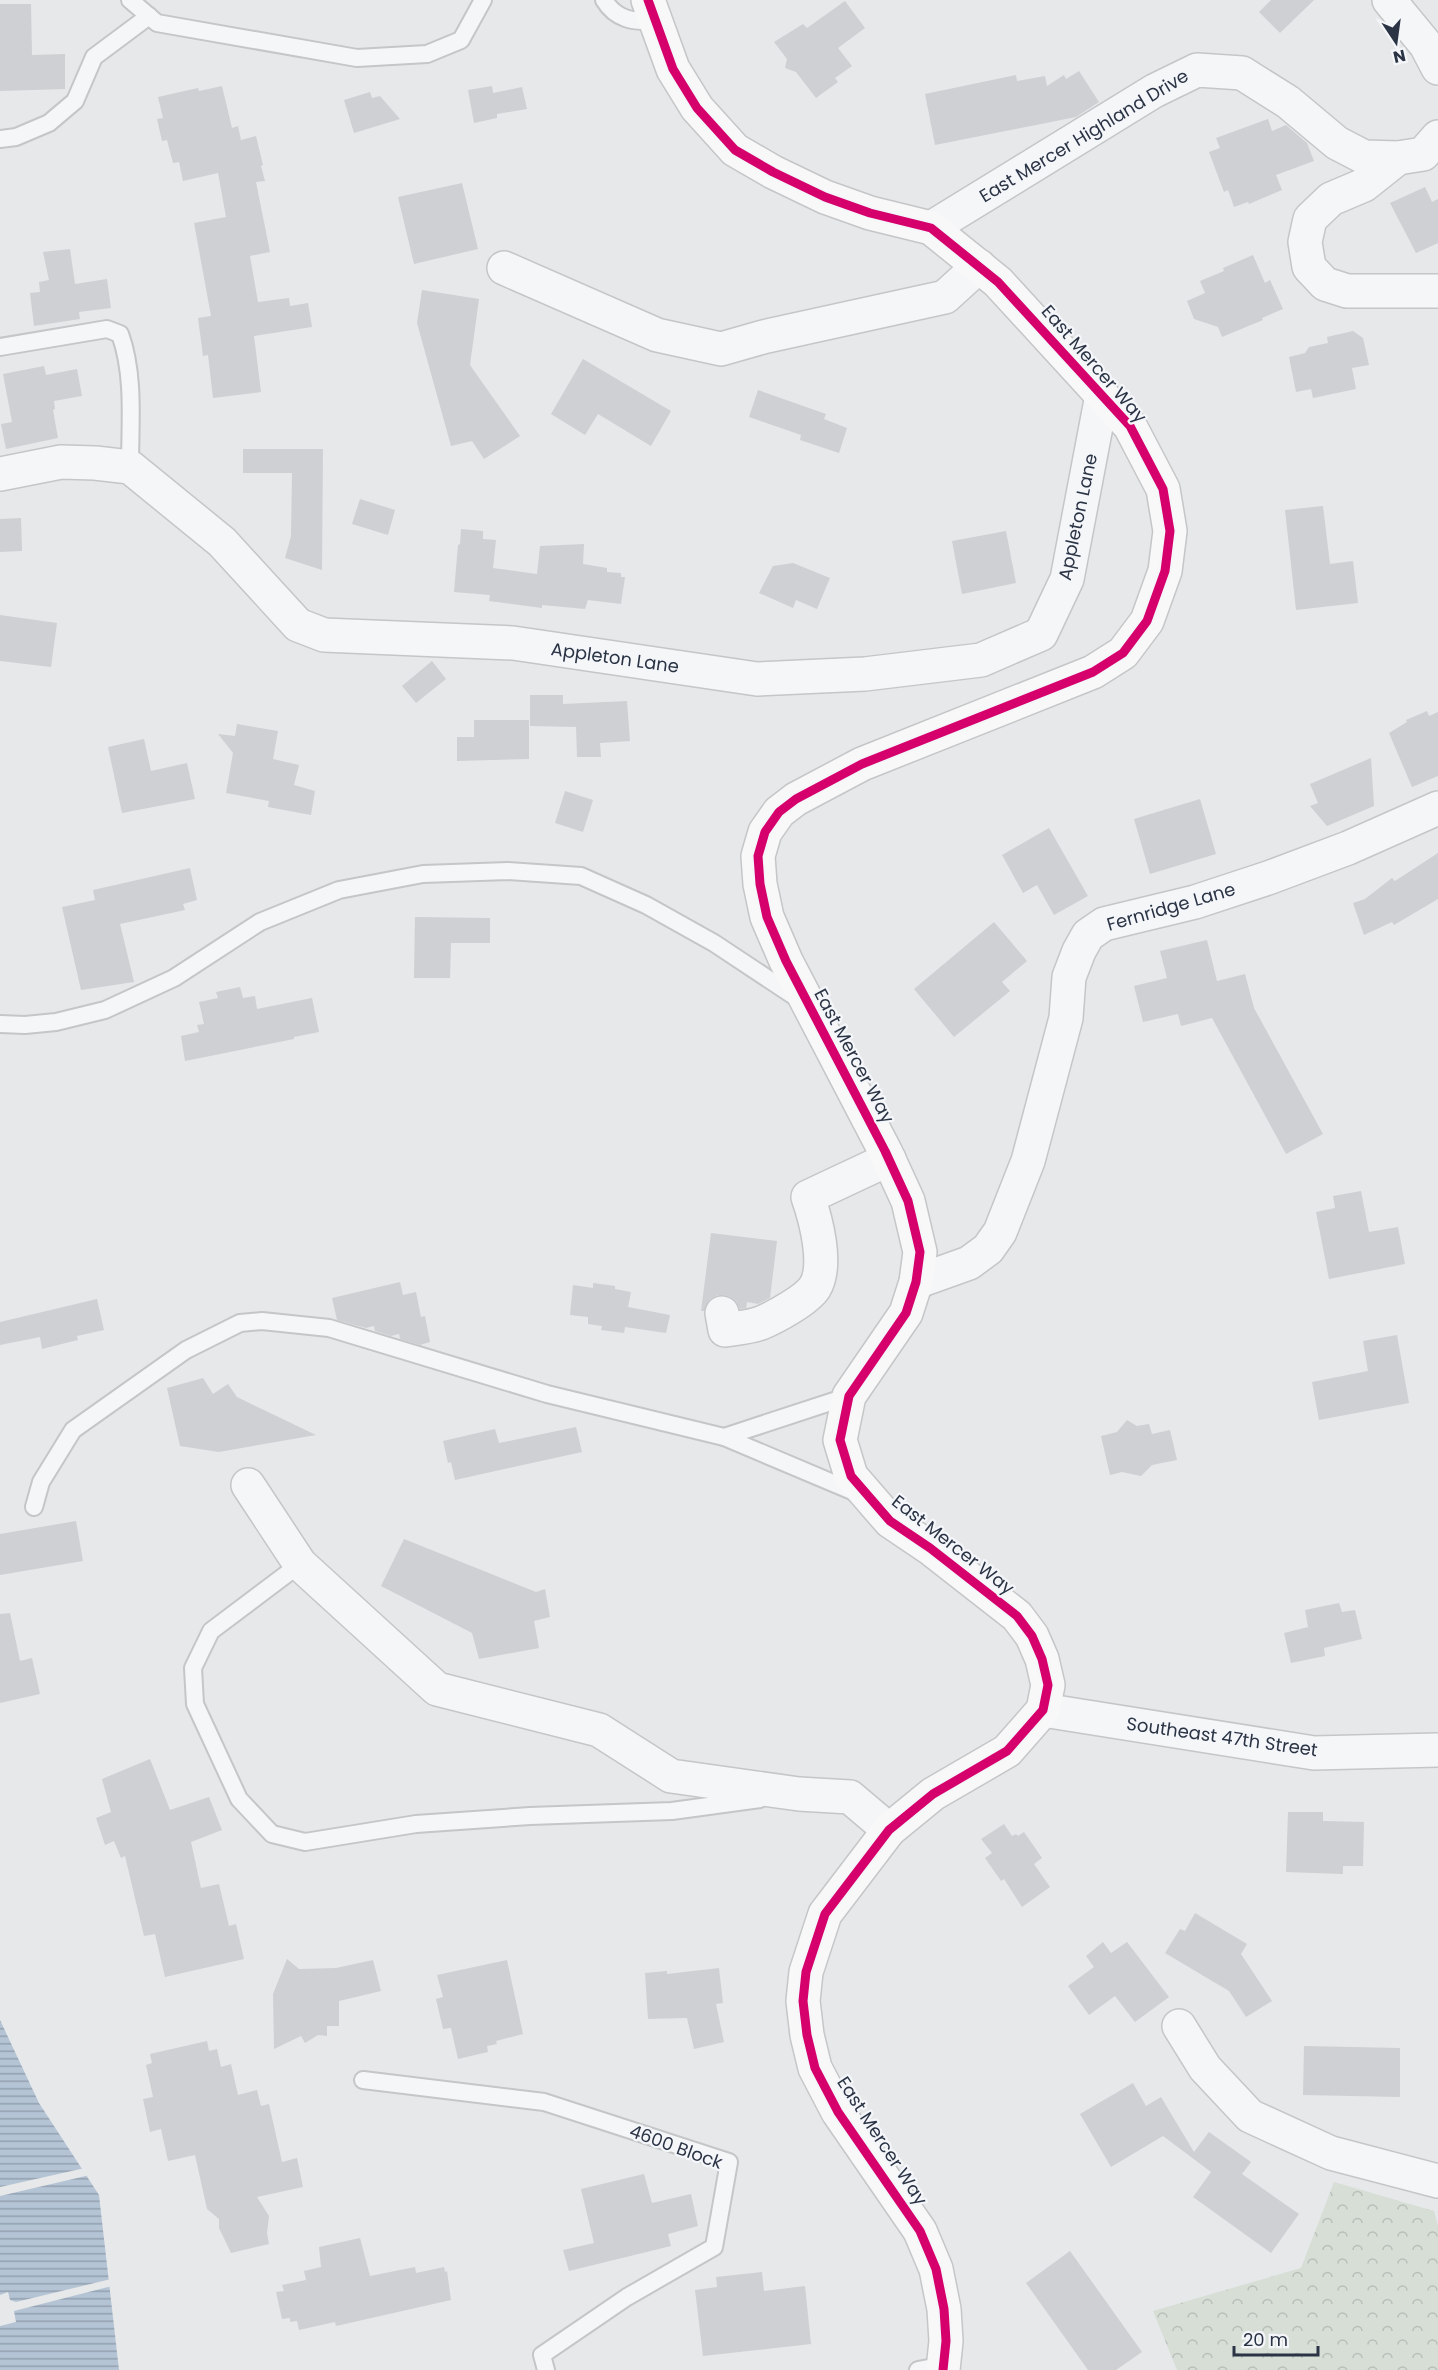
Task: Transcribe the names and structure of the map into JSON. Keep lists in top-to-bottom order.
{
  "streets": {
    "street": [
      "East Mercer Highland Drive",
      "East Mercer Way",
      "Appleton Lane",
      "Fernridge Lane",
      "Southeast 47th Street"
    ],
    "lane": ["4600 Block"]
  },
  "crossings": [
    ["East Mercer Highland Drive", "East Mercer Way"],
    ["East Mercer Way", "Appleton Lane"],
    ["East Mercer Way", "Fernridge Lane"],
    ["East Mercer Way", "Southeast 47th Street"]
  ],
  "scale_bar": "20 m",
  "north": "bottom"
}
